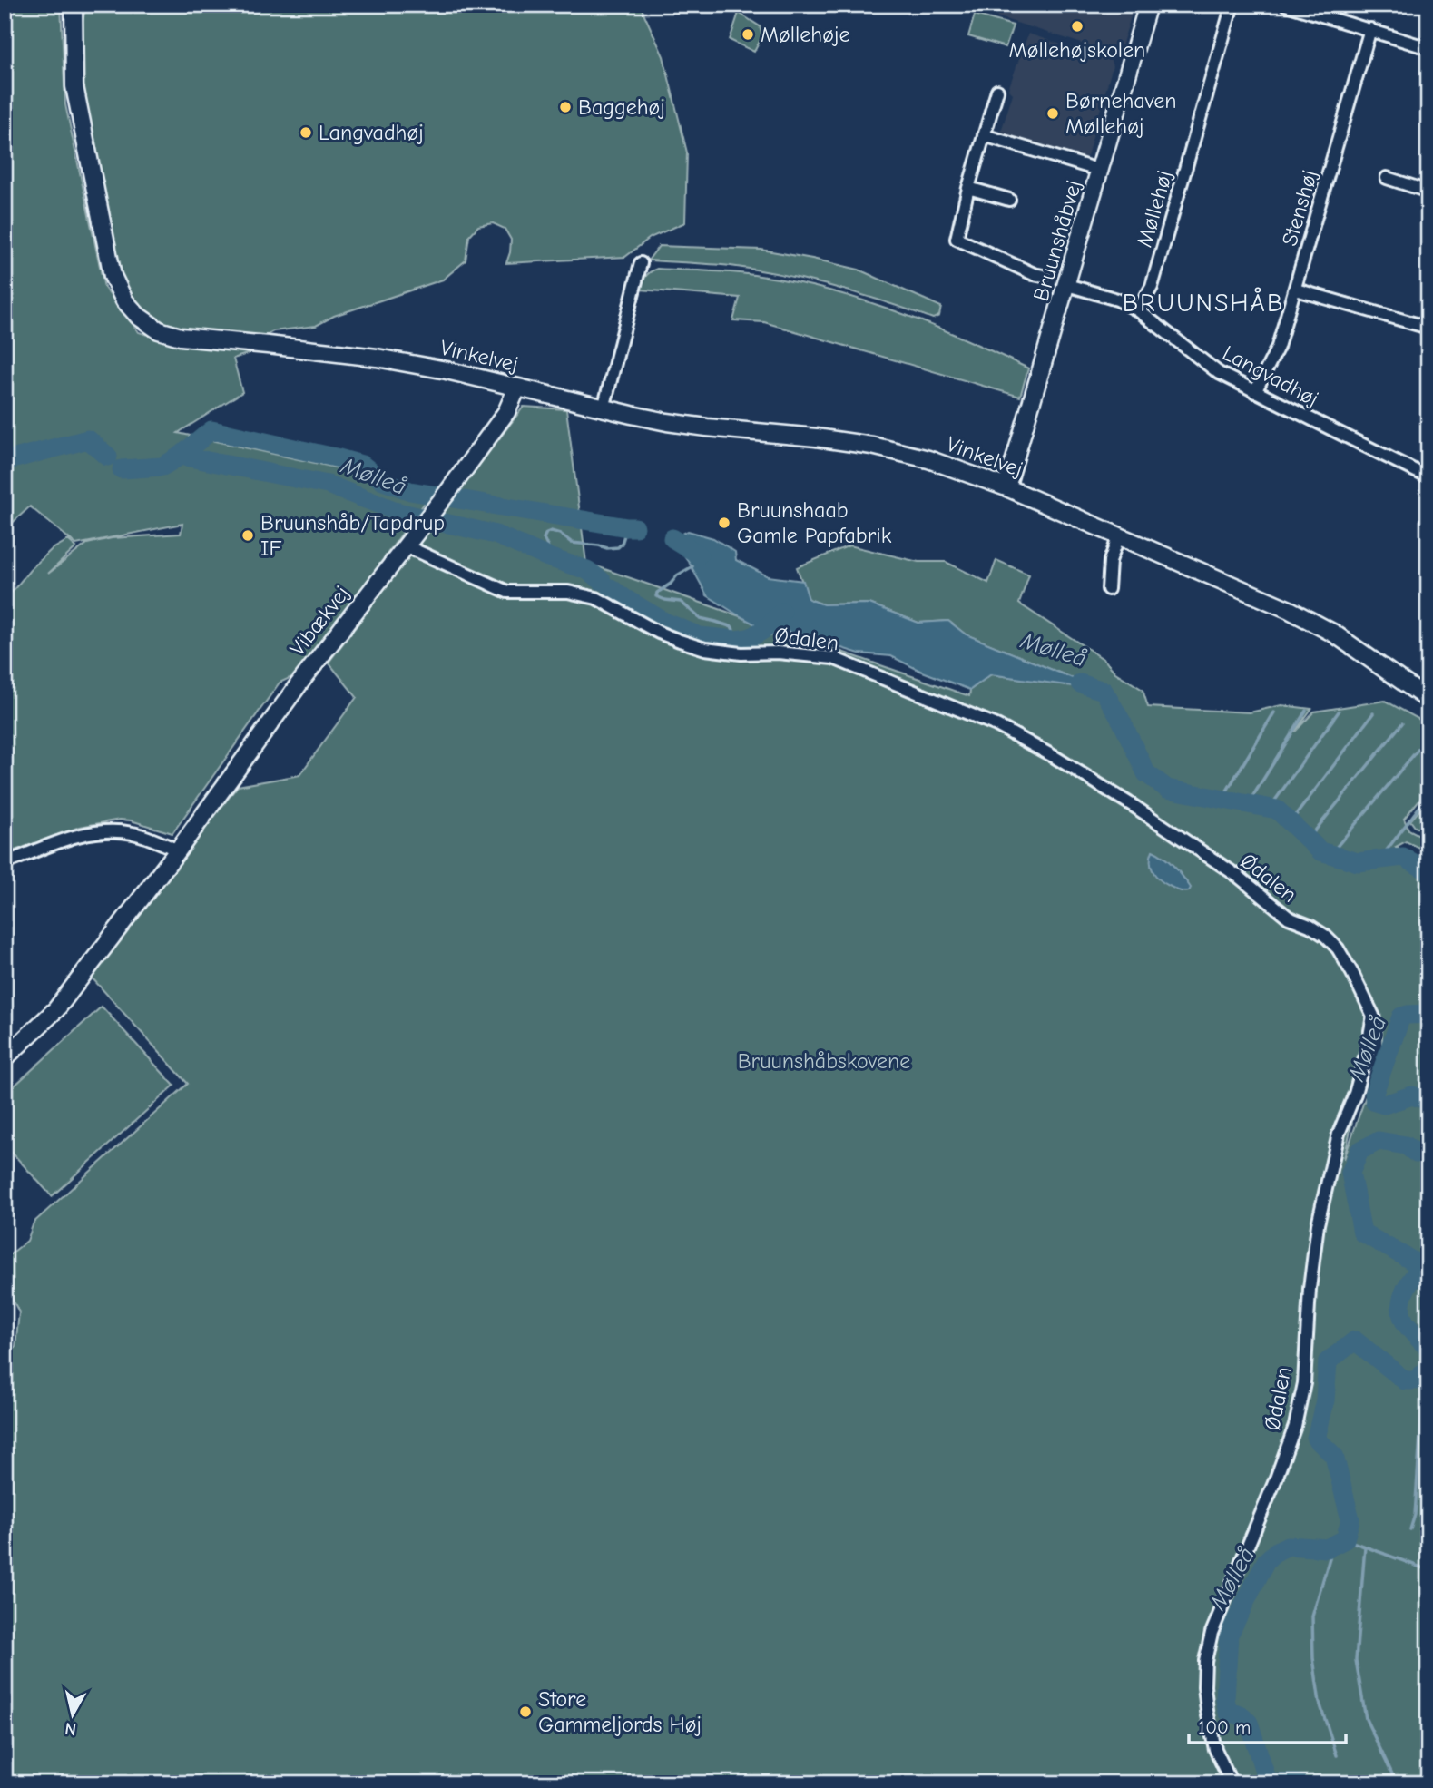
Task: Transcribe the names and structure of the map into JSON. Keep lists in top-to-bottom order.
{
  "streets": {
    "street": [
      "Stenshøj",
      "Møllehøj",
      "Bruunshåbvej",
      "Vinkelvej",
      "Langvadhøj",
      "Vibækvej",
      "Ødalen"
    ]
  },
  "crossings": [
    ["Stenshøj", "Langvadhøj"],
    ["Møllehøj", "Langvadhøj"],
    ["Bruunshåbvej", "Vinkelvej"],
    ["Bruunshåbvej", "Langvadhøj"],
    ["Vinkelvej", "Vibækvej"],
    ["Vibækvej", "Ødalen"]
  ],
  "districts": ["BRUUNSHÅB"],
  "water": ["Mølleå"],
  "parks": ["Bruunshåbskovene"],
  "places": [
    "Møllehøjskolen",
    "Møllehøje",
    "Baggehøj",
    "Børnehaven Møllehøj",
    "Langvadhøj",
    "Bruunshaab Gamle Papfabrik",
    "Bruunshåb/Tapdrup IF",
    "Store Gammeljords Høj"
  ],
  "scale_bar": "100 m",
  "north": "bottom"
}
